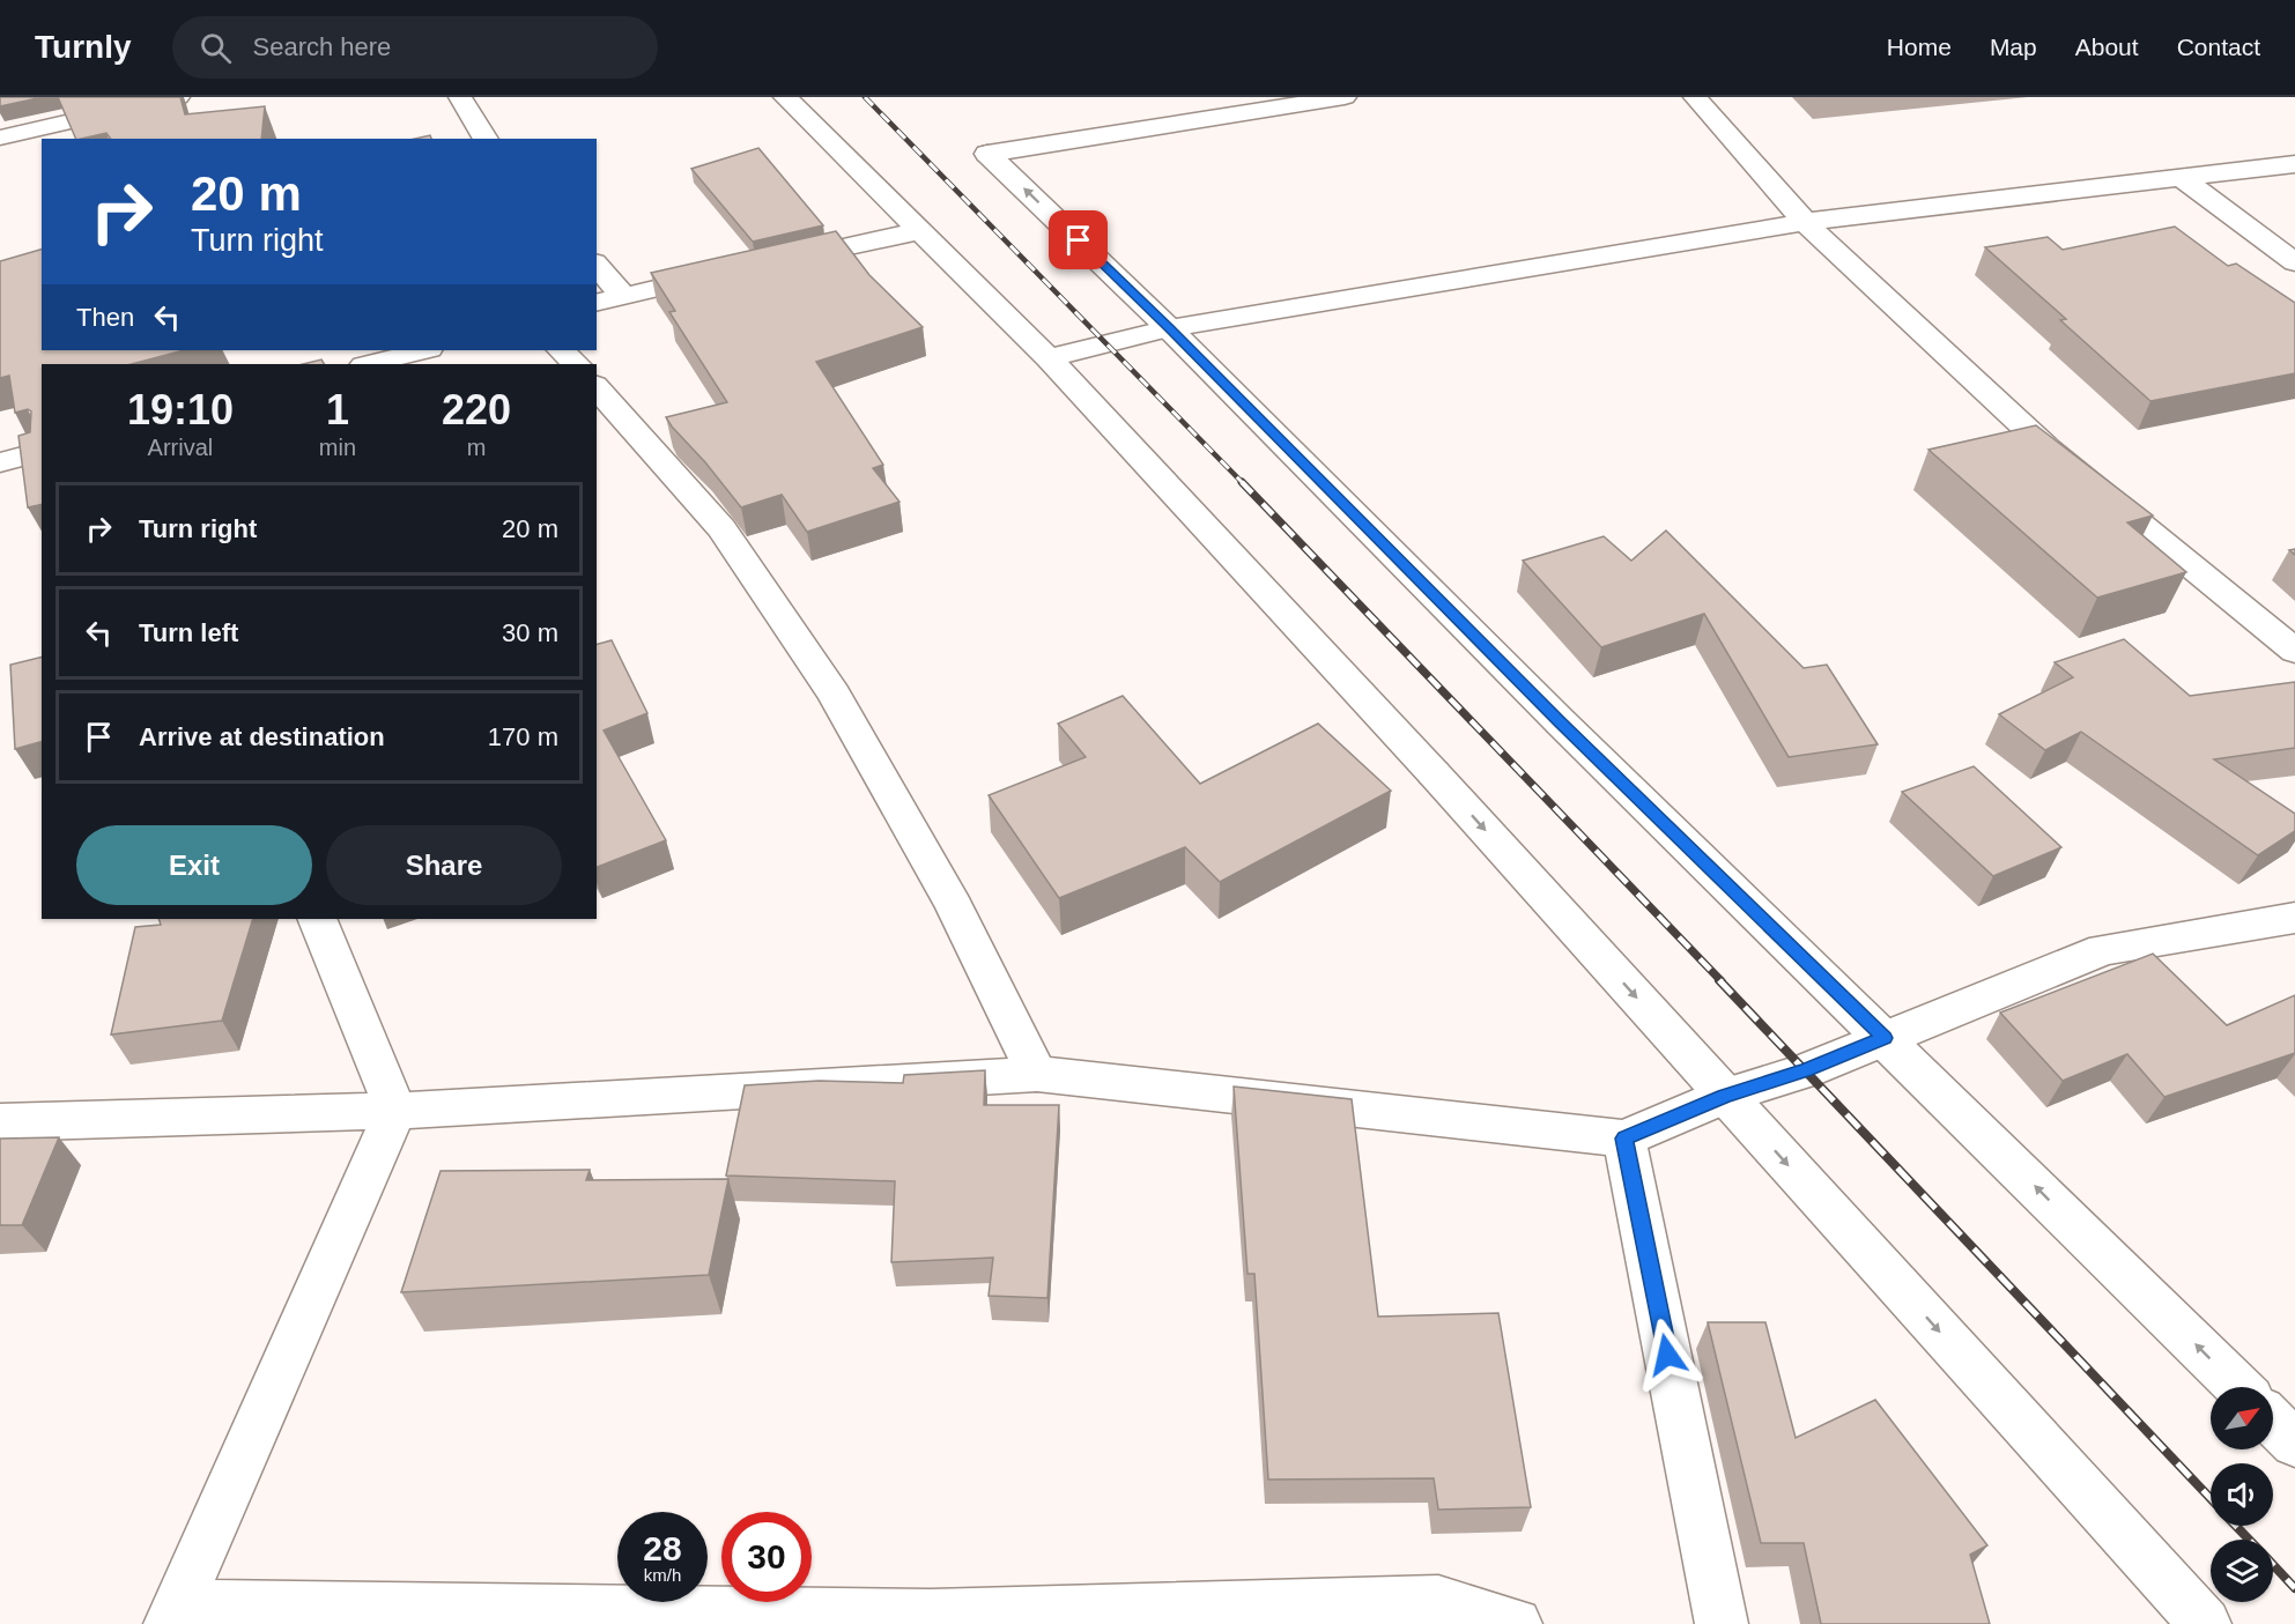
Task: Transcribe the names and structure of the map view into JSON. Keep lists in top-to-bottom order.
{
  "north": "top right",
  "page": {
    "header": "Turnly",
    "search": "Search here",
    "nav": [
      "Home",
      "Map",
      "About",
      "Contact"
    ],
    "turn": ["20 m", "Turn right"],
    "then": "Then",
    "eta": [
      "19:10",
      "Arrival",
      "1",
      "min",
      "220",
      "m"
    ],
    "list": [
      {
        "name": "Turn right",
        "value": "20 m"
      },
      {
        "name": "Turn left",
        "value": "30 m"
      },
      {
        "name": "Arrive at destination",
        "value": "170 m"
      }
    ],
    "buttons": ["Exit", "Share"],
    "speed": "28 km/h",
    "limit": "30"
  }
}
